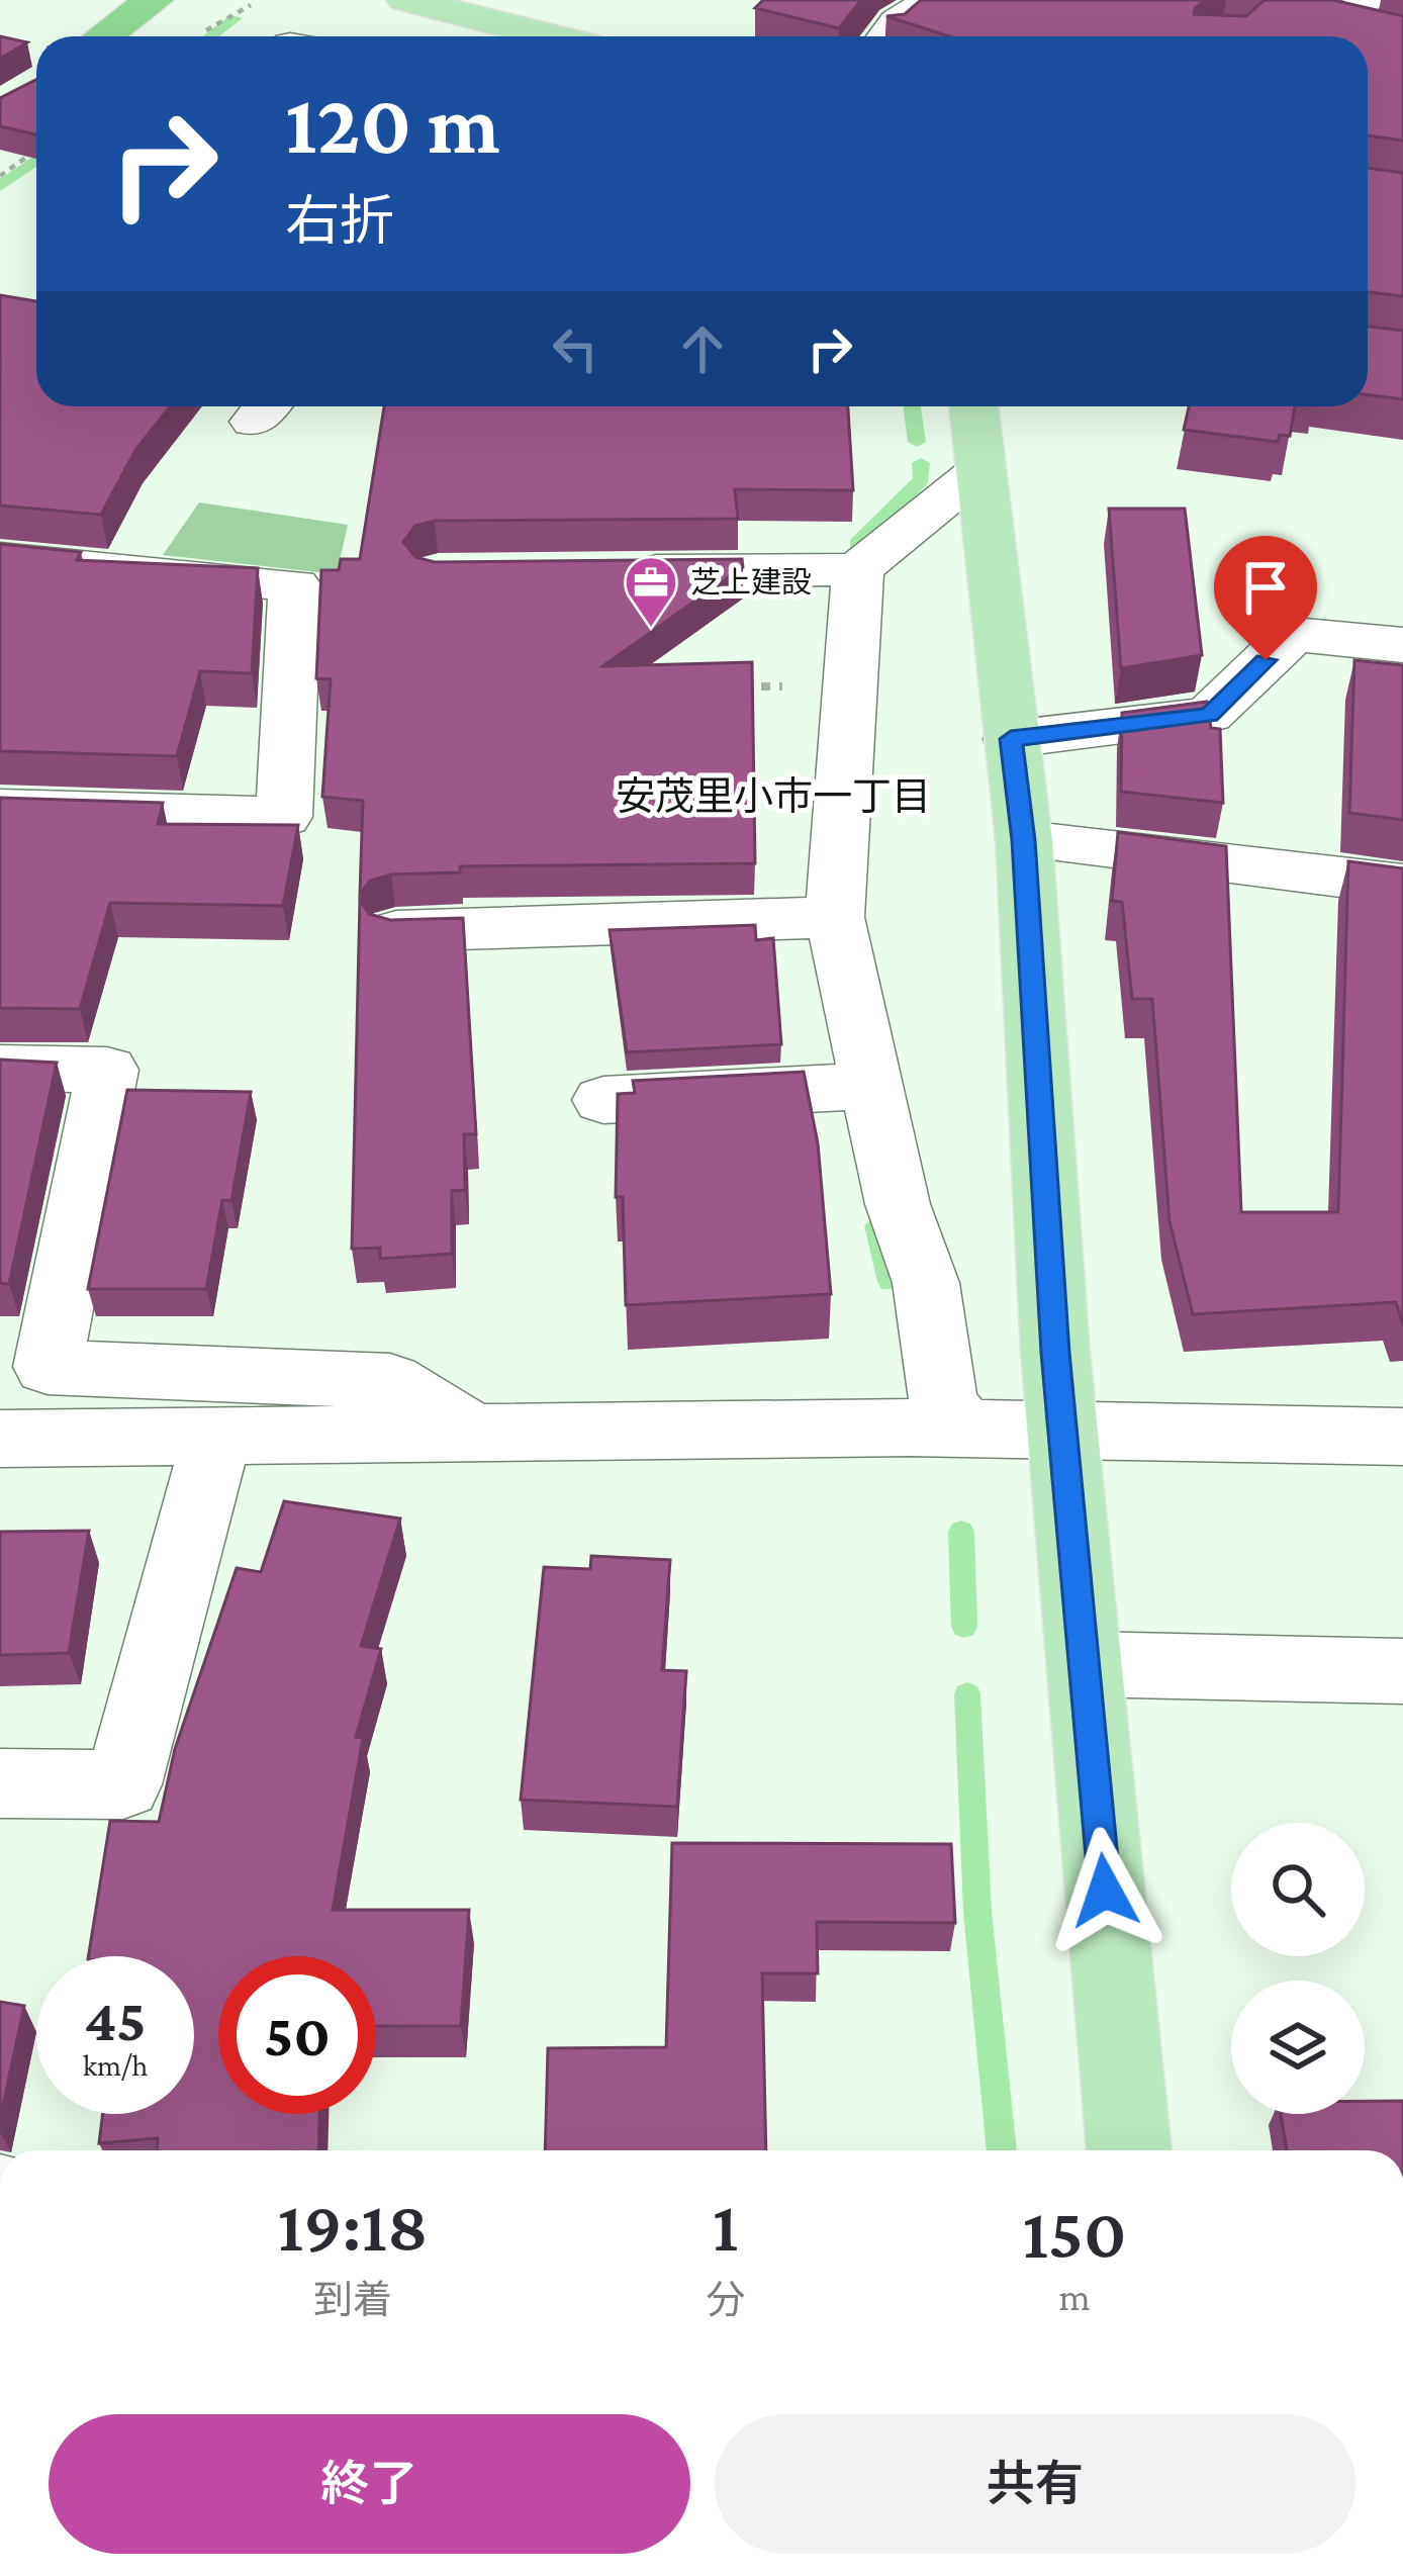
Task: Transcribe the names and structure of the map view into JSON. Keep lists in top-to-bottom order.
{
  "districts": ["安茂里小市一丁目"],
  "places": {
    "office": ["芝上建設"]
  },
  "page": {
    "turn": ["120 m", "右折"],
    "speed": "45 km/h",
    "limit": "50",
    "eta": [
      "19:18",
      "到着",
      "1",
      "分",
      "150",
      "m"
    ],
    "buttons": ["終了", "共有"]
  }
}
